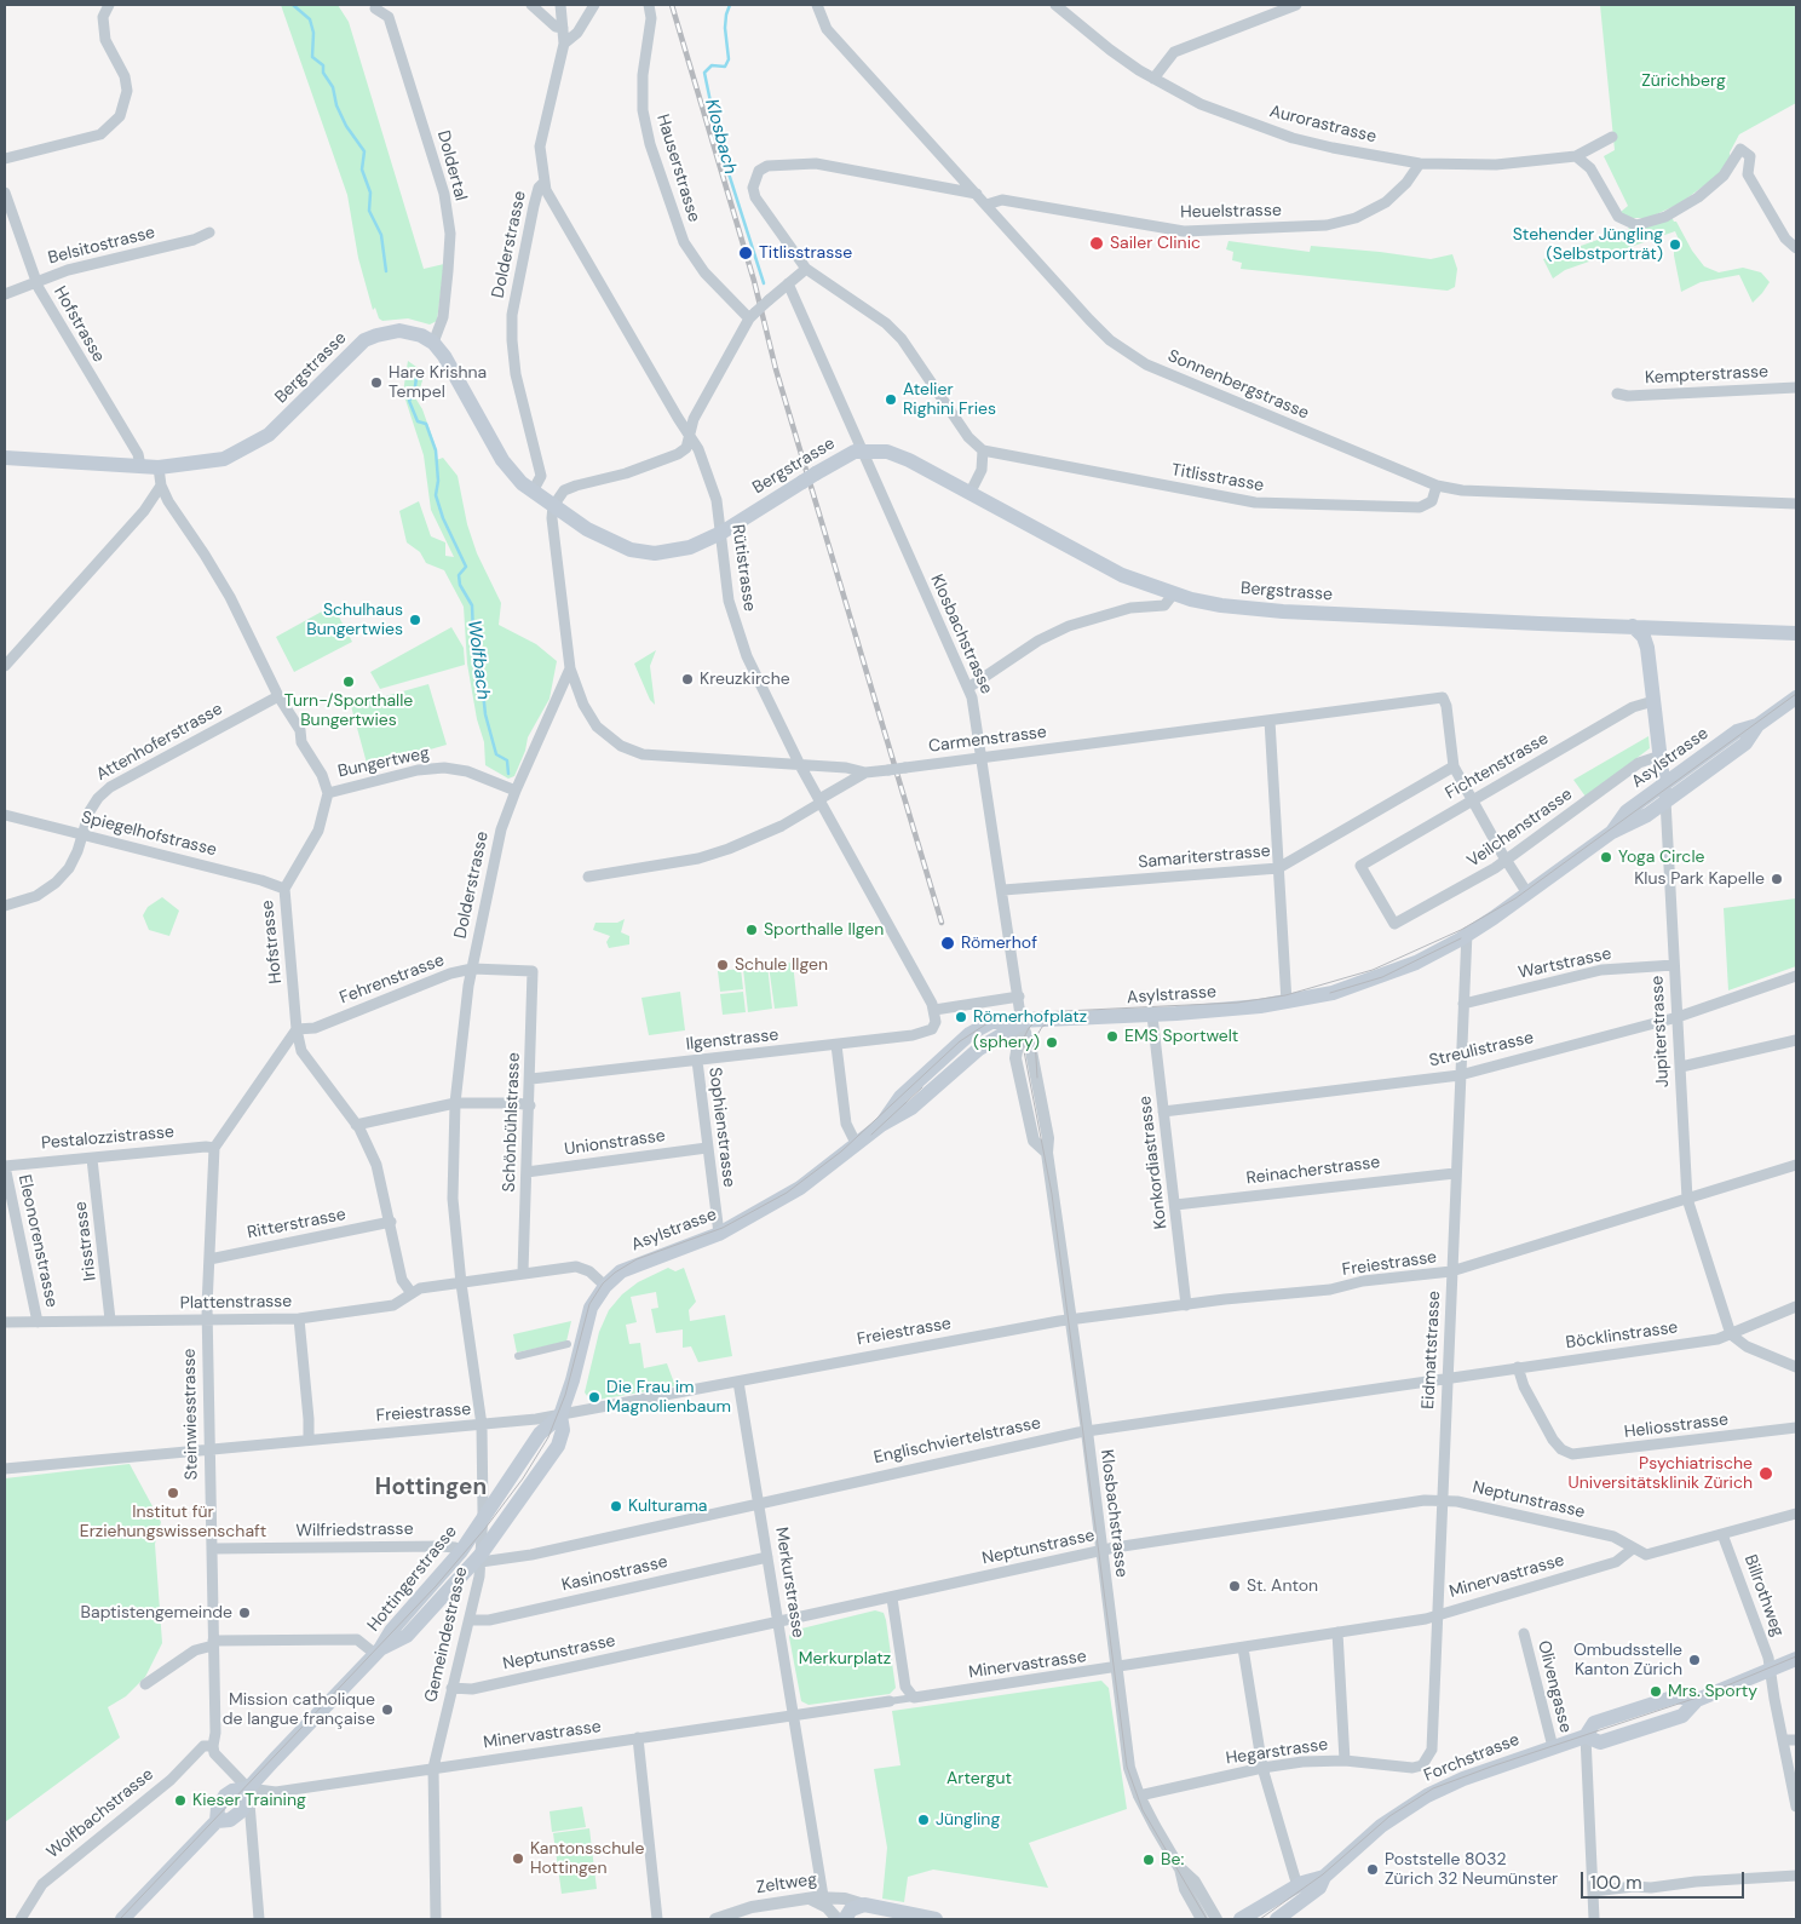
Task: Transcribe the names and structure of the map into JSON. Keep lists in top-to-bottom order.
{
  "streets": {
    "main road": [
      "Bergstrasse",
      "Asylstrasse",
      "Jupiterstrasse",
      "Hottingerstrasse",
      "Forchstrasse",
      "Zeltweg"
    ],
    "street": [
      "Aurorastrasse",
      "Doldertal",
      "Hauserstrasse",
      "Heuelstrasse",
      "Dolderstrasse",
      "Belsitostrasse",
      "Hofstrasse",
      "Kempterstrasse",
      "Sonnenbergstrasse",
      "Titlisstrasse",
      "Rütistrasse",
      "Klosbachstrasse",
      "Carmenstrasse",
      "Attenhoferstrasse",
      "Bungertweg",
      "Fichtenstrasse",
      "Veilchenstrasse",
      "Spiegelhofstrasse",
      "Samariterstrasse",
      "Wartstrasse",
      "Fehrenstrasse",
      "Ilgenstrasse",
      "Streulistrasse",
      "Schönbühlstrasse",
      "Sophienstrasse",
      "Pestalozzistrasse",
      "Unionstrasse",
      "Konkordiastrasse",
      "Reinacherstrasse",
      "Ritterstrasse",
      "Eleonorenstrasse",
      "Irisstrasse",
      "Freiestrasse",
      "Plattenstrasse",
      "Böcklinstrasse",
      "Eidmattstrasse",
      "Steinwiesstrasse",
      "Heliosstrasse",
      "Englischviertelstrasse",
      "Neptunstrasse",
      "Wilfriedstrasse",
      "Kasinostrasse",
      "Minervastrasse",
      "Merkurstrasse",
      "Billrothweg",
      "Gemeindestrasse",
      "Olivengasse",
      "Hegarstrasse",
      "Wolfbachstrasse"
    ]
  },
  "crossings": [
    ["Aurorastrasse", "Heuelstrasse"],
    ["Doldertal", "Bergstrasse"],
    ["Heuelstrasse", "Sonnenbergstrasse"],
    ["Dolderstrasse", "Bergstrasse"],
    ["Dolderstrasse", "Rütistrasse"],
    ["Dolderstrasse", "Carmenstrasse"],
    ["Dolderstrasse", "Bungertweg"],
    ["Dolderstrasse", "Fehrenstrasse"],
    ["Dolderstrasse", "Plattenstrasse"],
    ["Dolderstrasse", "Gemeindestrasse"],
    ["Belsitostrasse", "Hofstrasse"],
    ["Hofstrasse", "Bergstrasse"],
    ["Hofstrasse", "Bungertweg"],
    ["Hofstrasse", "Spiegelhofstrasse"],
    ["Hofstrasse", "Fehrenstrasse"],
    ["Hofstrasse", "Ritterstrasse"],
    ["Hofstrasse", "Plattenstrasse"],
    ["Bergstrasse", "Rütistrasse"],
    ["Bergstrasse", "Klosbachstrasse"],
    ["Bergstrasse", "Jupiterstrasse"],
    ["Sonnenbergstrasse", "Titlisstrasse"],
    ["Rütistrasse", "Carmenstrasse"],
    ["Rütistrasse", "Ilgenstrasse"],
    ["Klosbachstrasse", "Carmenstrasse"],
    ["Klosbachstrasse", "Asylstrasse"],
    ["Klosbachstrasse", "Samariterstrasse"],
    ["Klosbachstrasse", "Freiestrasse"],
    ["Klosbachstrasse", "Englischviertelstrasse"],
    ["Klosbachstrasse", "Neptunstrasse"],
    ["Klosbachstrasse", "Minervastrasse"],
    ["Klosbachstrasse", "Hegarstrasse"],
    ["Carmenstrasse", "Samariterstrasse"],
    ["Attenhoferstrasse", "Spiegelhofstrasse"],
    ["Asylstrasse", "Jupiterstrasse"],
    ["Asylstrasse", "Sophienstrasse"],
    ["Asylstrasse", "Konkordiastrasse"],
    ["Asylstrasse", "Eidmattstrasse"],
    ["Asylstrasse", "Hottingerstrasse"],
    ["Fichtenstrasse", "Veilchenstrasse"],
    ["Fichtenstrasse", "Jupiterstrasse"],
    ["Veilchenstrasse", "Jupiterstrasse"],
    ["Wartstrasse", "Jupiterstrasse"],
    ["Wartstrasse", "Eidmattstrasse"],
    ["Fehrenstrasse", "Schönbühlstrasse"],
    ["Jupiterstrasse", "Streulistrasse"],
    ["Jupiterstrasse", "Freiestrasse"],
    ["Jupiterstrasse", "Böcklinstrasse"],
    ["Ilgenstrasse", "Schönbühlstrasse"],
    ["Ilgenstrasse", "Sophienstrasse"],
    ["Streulistrasse", "Konkordiastrasse"],
    ["Streulistrasse", "Eidmattstrasse"],
    ["Schönbühlstrasse", "Unionstrasse"],
    ["Sophienstrasse", "Unionstrasse"],
    ["Pestalozzistrasse", "Eleonorenstrasse"],
    ["Pestalozzistrasse", "Irisstrasse"],
    ["Pestalozzistrasse", "Steinwiesstrasse"],
    ["Konkordiastrasse", "Reinacherstrasse"],
    ["Konkordiastrasse", "Freiestrasse"],
    ["Reinacherstrasse", "Eidmattstrasse"],
    ["Ritterstrasse", "Steinwiesstrasse"],
    ["Eleonorenstrasse", "Plattenstrasse"],
    ["Irisstrasse", "Plattenstrasse"],
    ["Freiestrasse", "Eidmattstrasse"],
    ["Freiestrasse", "Steinwiesstrasse"],
    ["Freiestrasse", "Hottingerstrasse"],
    ["Freiestrasse", "Merkurstrasse"],
    ["Freiestrasse", "Gemeindestrasse"],
    ["Plattenstrasse", "Steinwiesstrasse"],
    ["Plattenstrasse", "Gemeindestrasse"],
    ["Böcklinstrasse", "Eidmattstrasse"],
    ["Böcklinstrasse", "Heliosstrasse"],
    ["Böcklinstrasse", "Englischviertelstrasse"],
    ["Eidmattstrasse", "Englischviertelstrasse"],
    ["Eidmattstrasse", "Neptunstrasse"],
    ["Eidmattstrasse", "Minervastrasse"],
    ["Eidmattstrasse", "Hegarstrasse"],
    ["Steinwiesstrasse", "Wilfriedstrasse"],
    ["Steinwiesstrasse", "Wolfbachstrasse"],
    ["Englischviertelstrasse", "Hottingerstrasse"],
    ["Englischviertelstrasse", "Merkurstrasse"],
    ["Englischviertelstrasse", "Gemeindestrasse"],
    ["Neptunstrasse", "Minervastrasse"],
    ["Neptunstrasse", "Merkurstrasse"],
    ["Neptunstrasse", "Gemeindestrasse"],
    ["Wilfriedstrasse", "Hottingerstrasse"],
    ["Kasinostrasse", "Merkurstrasse"],
    ["Kasinostrasse", "Gemeindestrasse"],
    ["Minervastrasse", "Hottingerstrasse"],
    ["Minervastrasse", "Merkurstrasse"],
    ["Minervastrasse", "Gemeindestrasse"],
    ["Hottingerstrasse", "Gemeindestrasse"],
    ["Merkurstrasse", "Zeltweg"],
    ["Billrothweg", "Forchstrasse"],
    ["Olivengasse", "Forchstrasse"]
  ],
  "districts": ["Hottingen"],
  "water": ["Klosbach", "Wolfbach"],
  "parks": ["Zürichberg", "Merkurplatz", "Artergut"],
  "places": [
    "Sailer Clinic",
    "Stehender Jüngling (Selbstporträt)",
    "Titlisstrasse",
    "Hare Krishna Tempel",
    "Atelier Righini Fries",
    "Schulhaus Bungertwies",
    "Kreuzkirche",
    "Turn-/Sporthalle Bungertwies",
    "Yoga Circle",
    "Klus Park Kapelle",
    "Sporthalle Ilgen",
    "Römerhof",
    "Schule Ilgen",
    "Römerhofplatz",
    "EMS Sportwelt",
    "(sphery)",
    "Die Frau im Magnolienbaum",
    "Psychiatrische Universitätsklinik Zürich",
    "Institut für Erziehungswissenschaft",
    "Kulturama",
    "St. Anton",
    "Baptistengemeinde",
    "Ombudsstelle Kanton Zürich",
    "Mrs. Sporty",
    "Mission catholique de langue française",
    "Kieser Training",
    "Jüngling",
    "Kantonsschule Hottingen",
    "Be:",
    "Poststelle 8032 Zürich 32 Neumünster"
  ],
  "scale_bar": "100 m"
}
